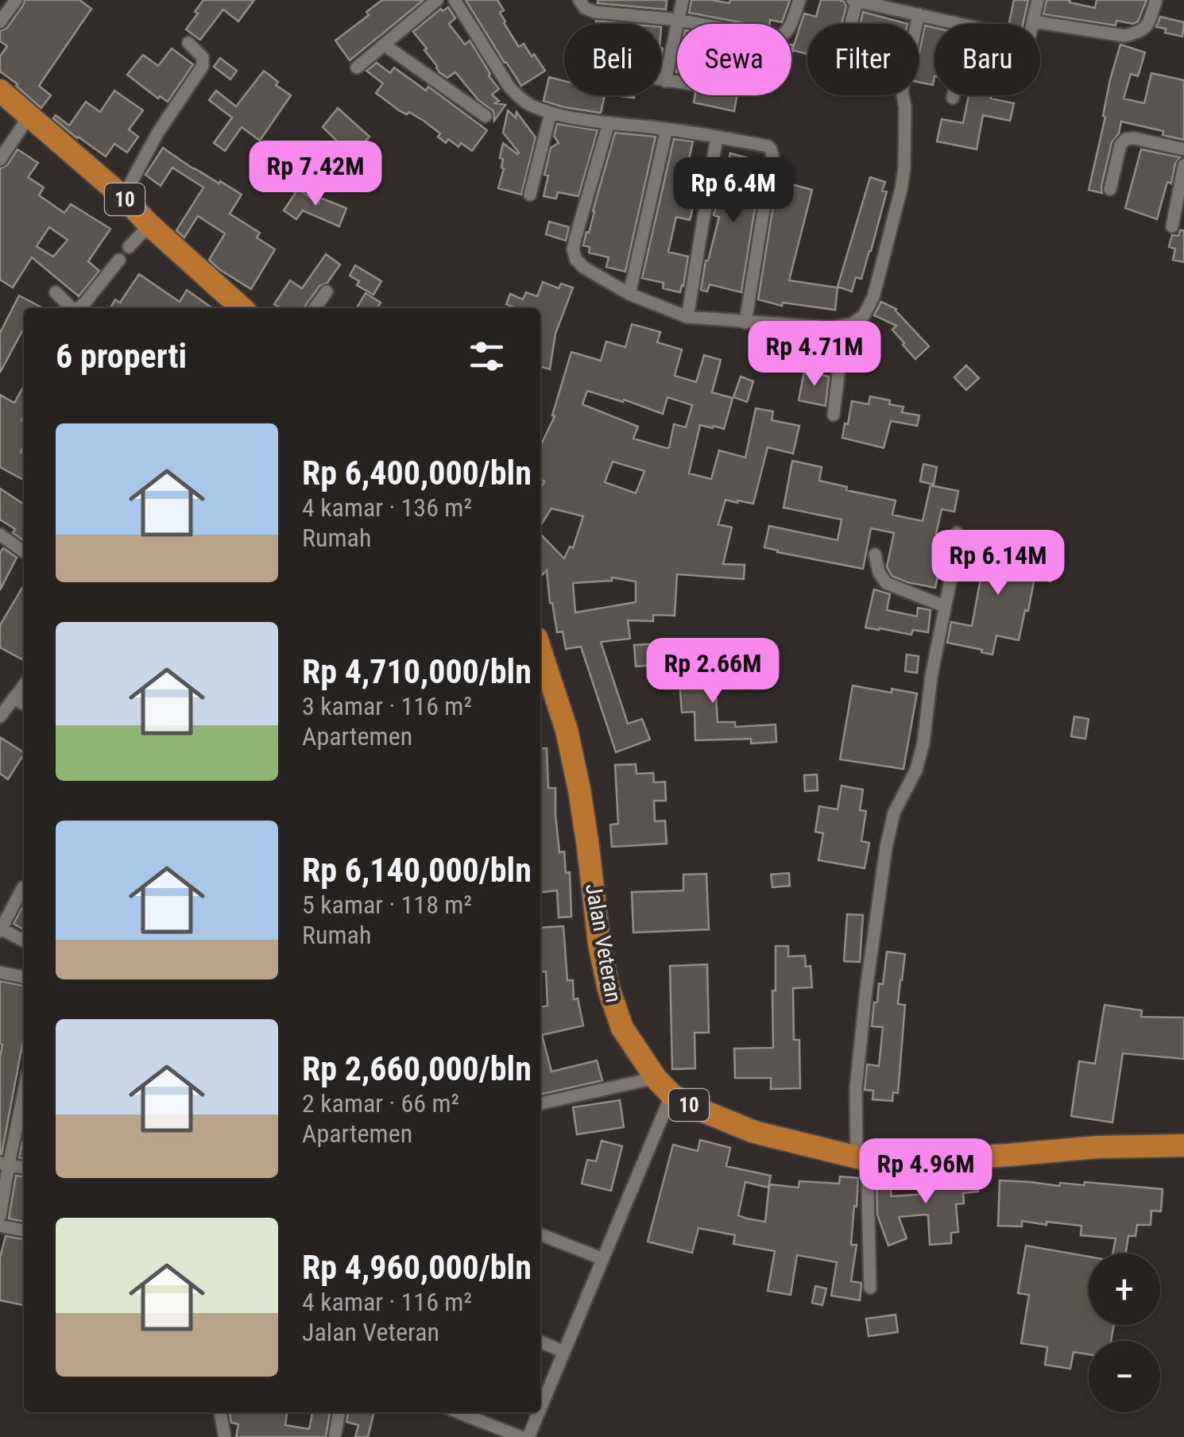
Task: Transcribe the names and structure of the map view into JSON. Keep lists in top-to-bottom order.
{
  "streets": {
    "highway": ["10", "Jalan Veteran"]
  },
  "page": {
    "chip": [
      "Beli",
      "Sewa",
      "Filter",
      "Baru"
    ],
    "price": [
      "Rp 7.42M",
      "Rp 6.4M",
      "Rp 4.71M",
      "Rp 6.14M",
      "Rp 2.66M",
      "Rp 4.96M"
    ],
    "heading": "6 properti",
    "list": [
      {
        "name": "Rp 6,400,000/bln",
        "note": "4 kamar · 136 m² · Rumah"
      },
      {
        "name": "Rp 4,710,000/bln",
        "note": "3 kamar · 116 m² · Apartemen"
      },
      {
        "name": "Rp 6,140,000/bln",
        "note": "5 kamar · 118 m² · Rumah"
      },
      {
        "name": "Rp 2,660,000/bln",
        "note": "2 kamar · 66 m² · Apartemen"
      },
      {
        "name": "Rp 4,960,000/bln",
        "note": "4 kamar · 116 m² · Jalan Veteran"
      }
    ],
    "map_buttons": ["+", "−"]
  }
}
